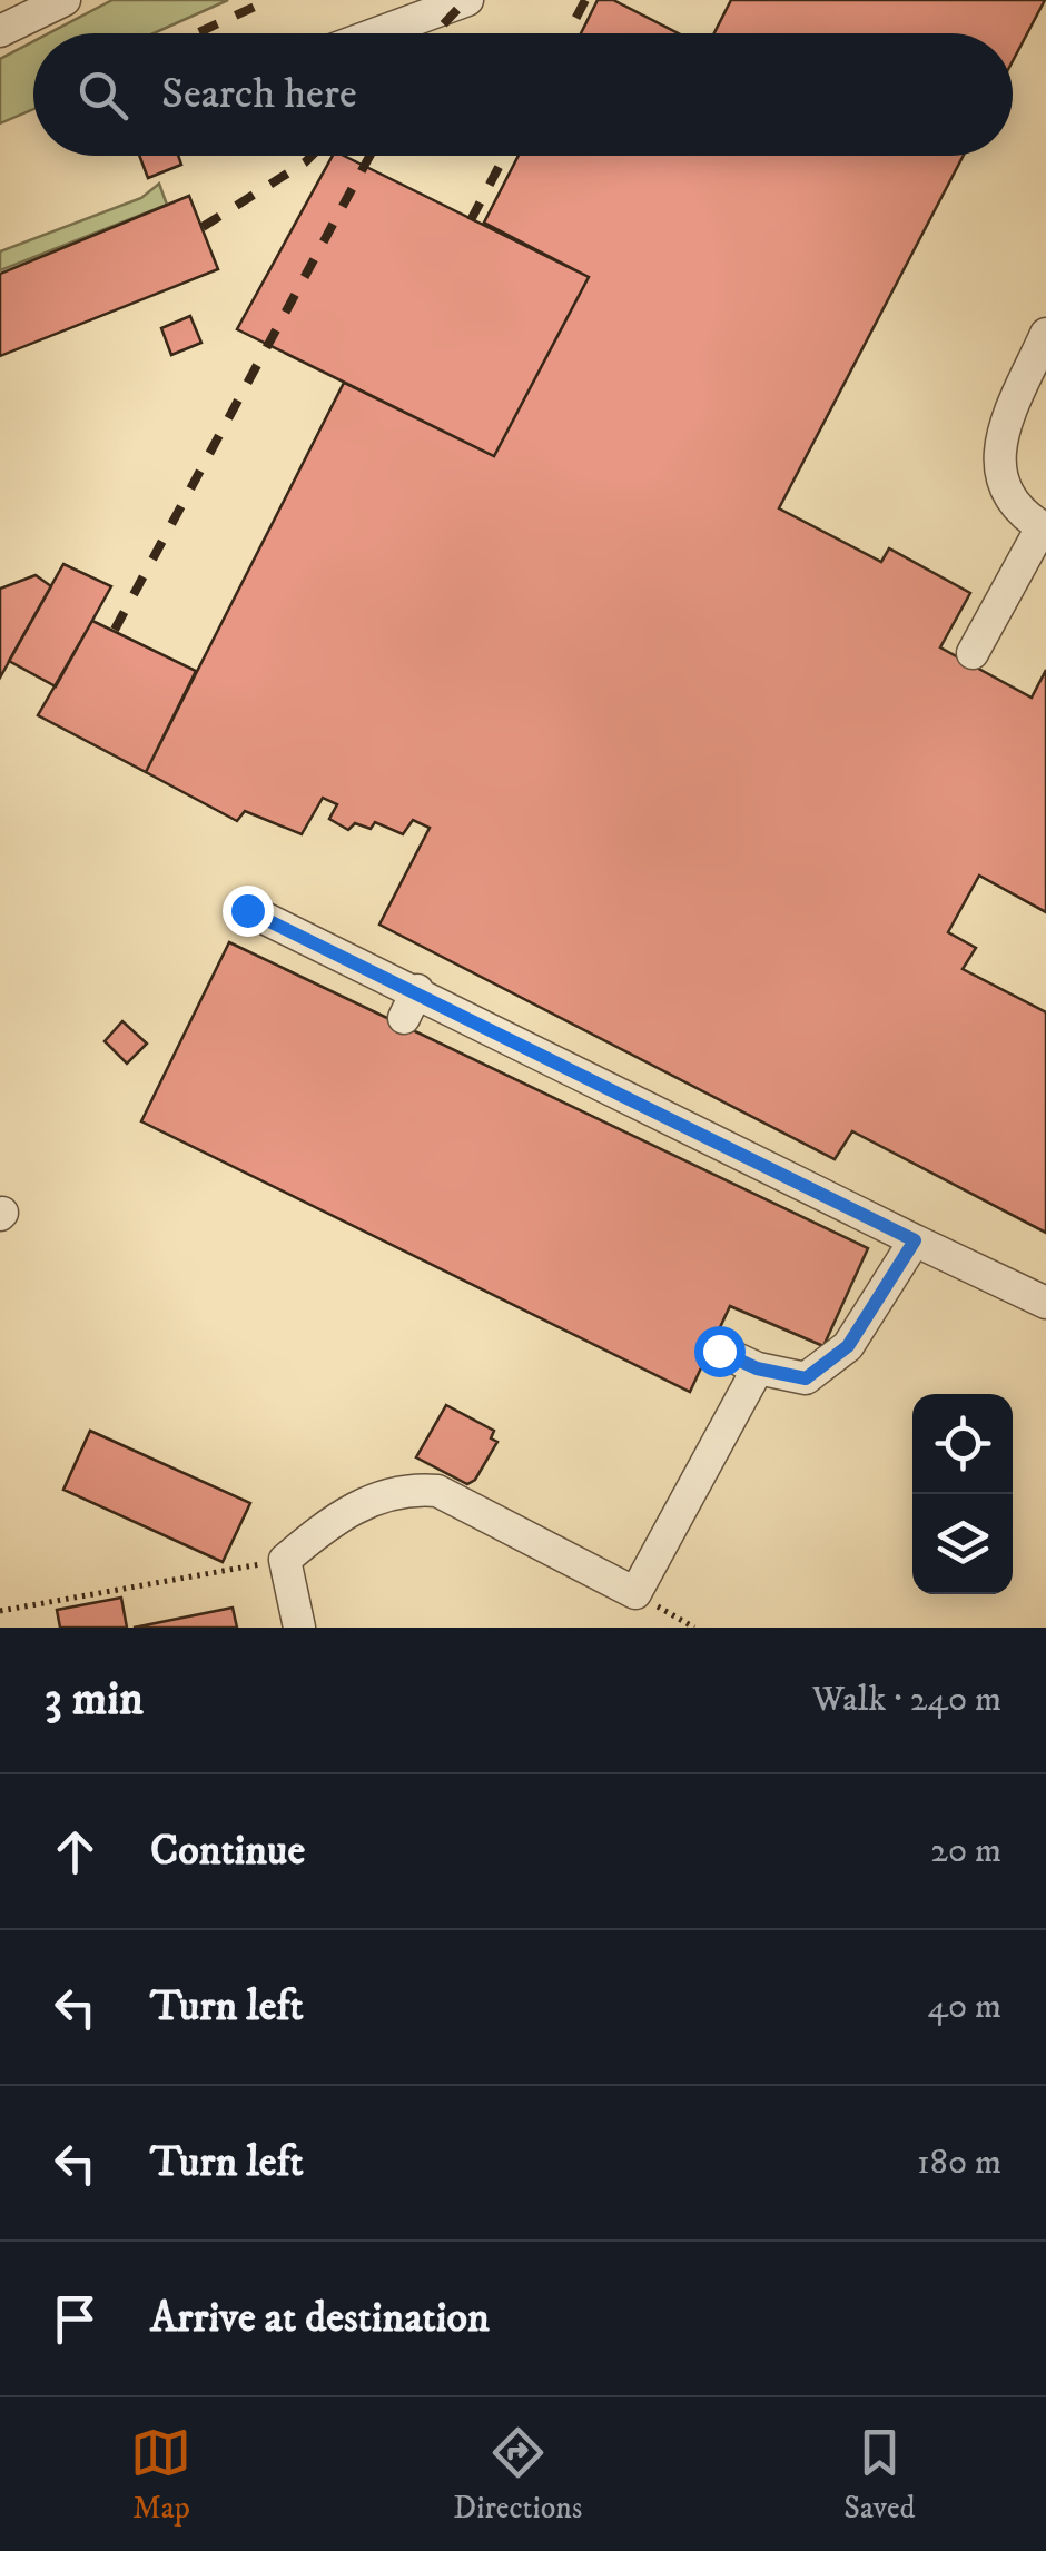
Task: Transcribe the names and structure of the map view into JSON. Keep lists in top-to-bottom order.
{
  "page": {
    "search": "Search here",
    "heading": ["3 min", "Walk · 240 m"],
    "list": [
      ["Continue", "20 m"],
      ["Turn left", "40 m"],
      ["Turn left", "180 m"],
      "Arrive at destination"
    ],
    "nav": ["Map", "Directions", "Saved"]
  }
}
